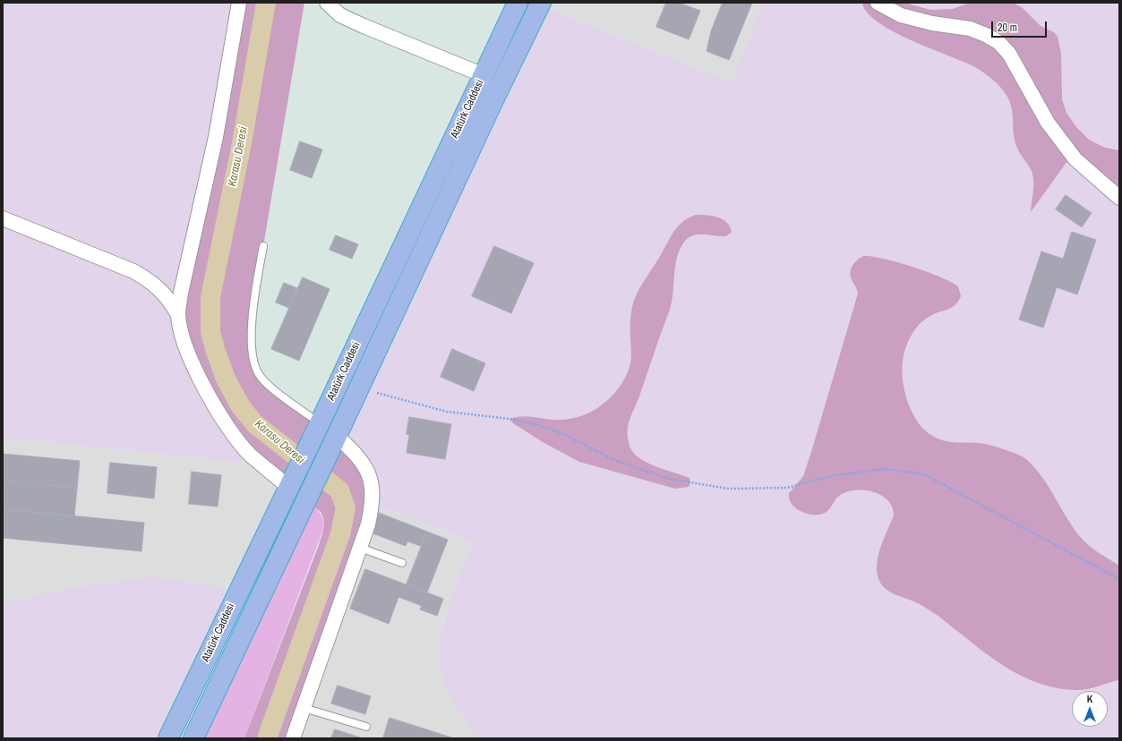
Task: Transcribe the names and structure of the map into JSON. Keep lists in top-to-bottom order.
{
  "streets": {
    "highway": ["Atatürk Caddesi"]
  },
  "water": ["Karasu Deresi"],
  "scale_bar": "20 m",
  "north": "top"
}
